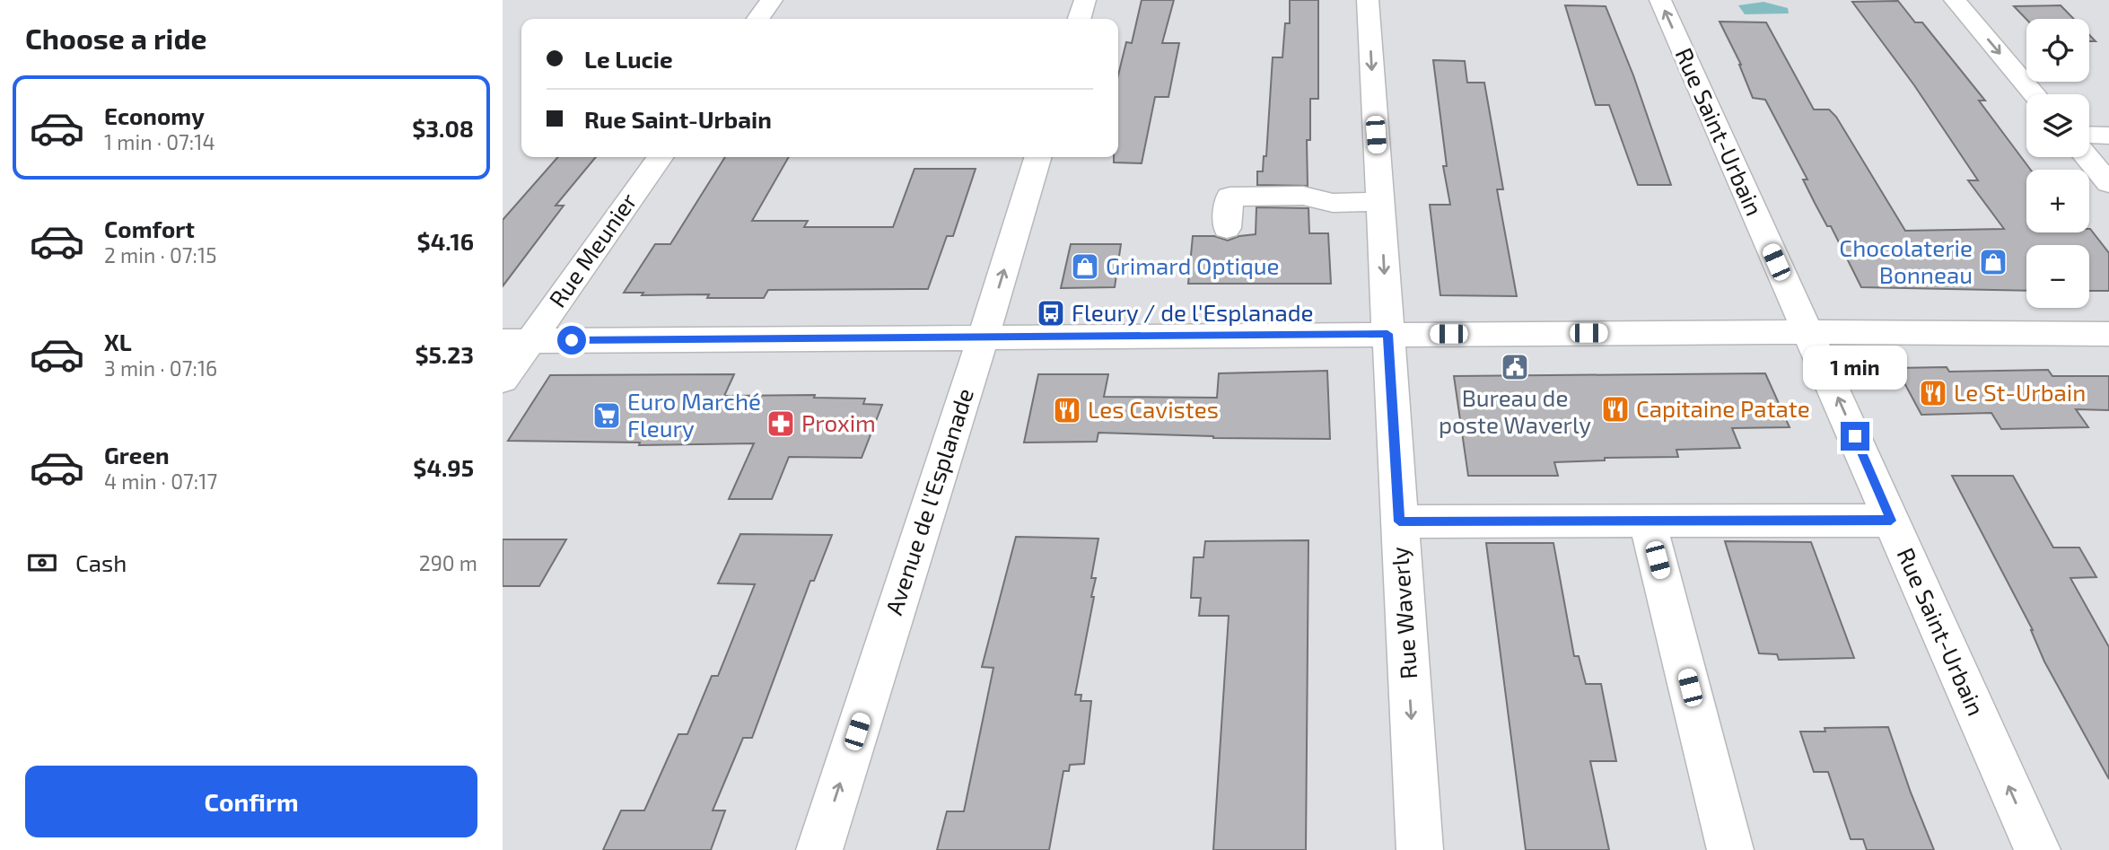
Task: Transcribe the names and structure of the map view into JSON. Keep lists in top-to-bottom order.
{
  "streets": {
    "street": [
      "Rue Saint-Urbain",
      "Rue Meunier",
      "Avenue de l'Esplanade",
      "Rue Waverly"
    ]
  },
  "one_way": ["Avenue de l'Esplanade"],
  "places": {
    "shop": ["Chocolaterie Bonneau", "Grimard Optique"],
    "bus stop": ["Fleury / de l'Esplanade"],
    "public building": ["Bureau de poste Waverly"],
    "restaurant": ["Le St-Urbain", "Capitaine Patate", "Les Cavistes"],
    "supermarket": ["Euro Marché Fleury"],
    "pharmacy": ["Proxim"]
  },
  "page": {
    "heading": "Choose a ride",
    "map_buttons": ["+", "−"],
    "banner": ["Le Lucie", "Rue Saint-Urbain"],
    "list": [
      {
        "name": "Economy",
        "note": "1 min · 07:14",
        "value": "$3.08"
      },
      {
        "name": "Comfort",
        "note": "2 min · 07:15",
        "value": "$4.16"
      },
      {
        "name": "XL",
        "note": "3 min · 07:16",
        "value": "$5.23"
      },
      {
        "name": "Green",
        "note": "4 min · 07:17",
        "value": "$4.95"
      }
    ],
    "bubble": "1 min",
    "pay": ["Cash", "290 m"],
    "buttons": "Confirm"
  }
}
